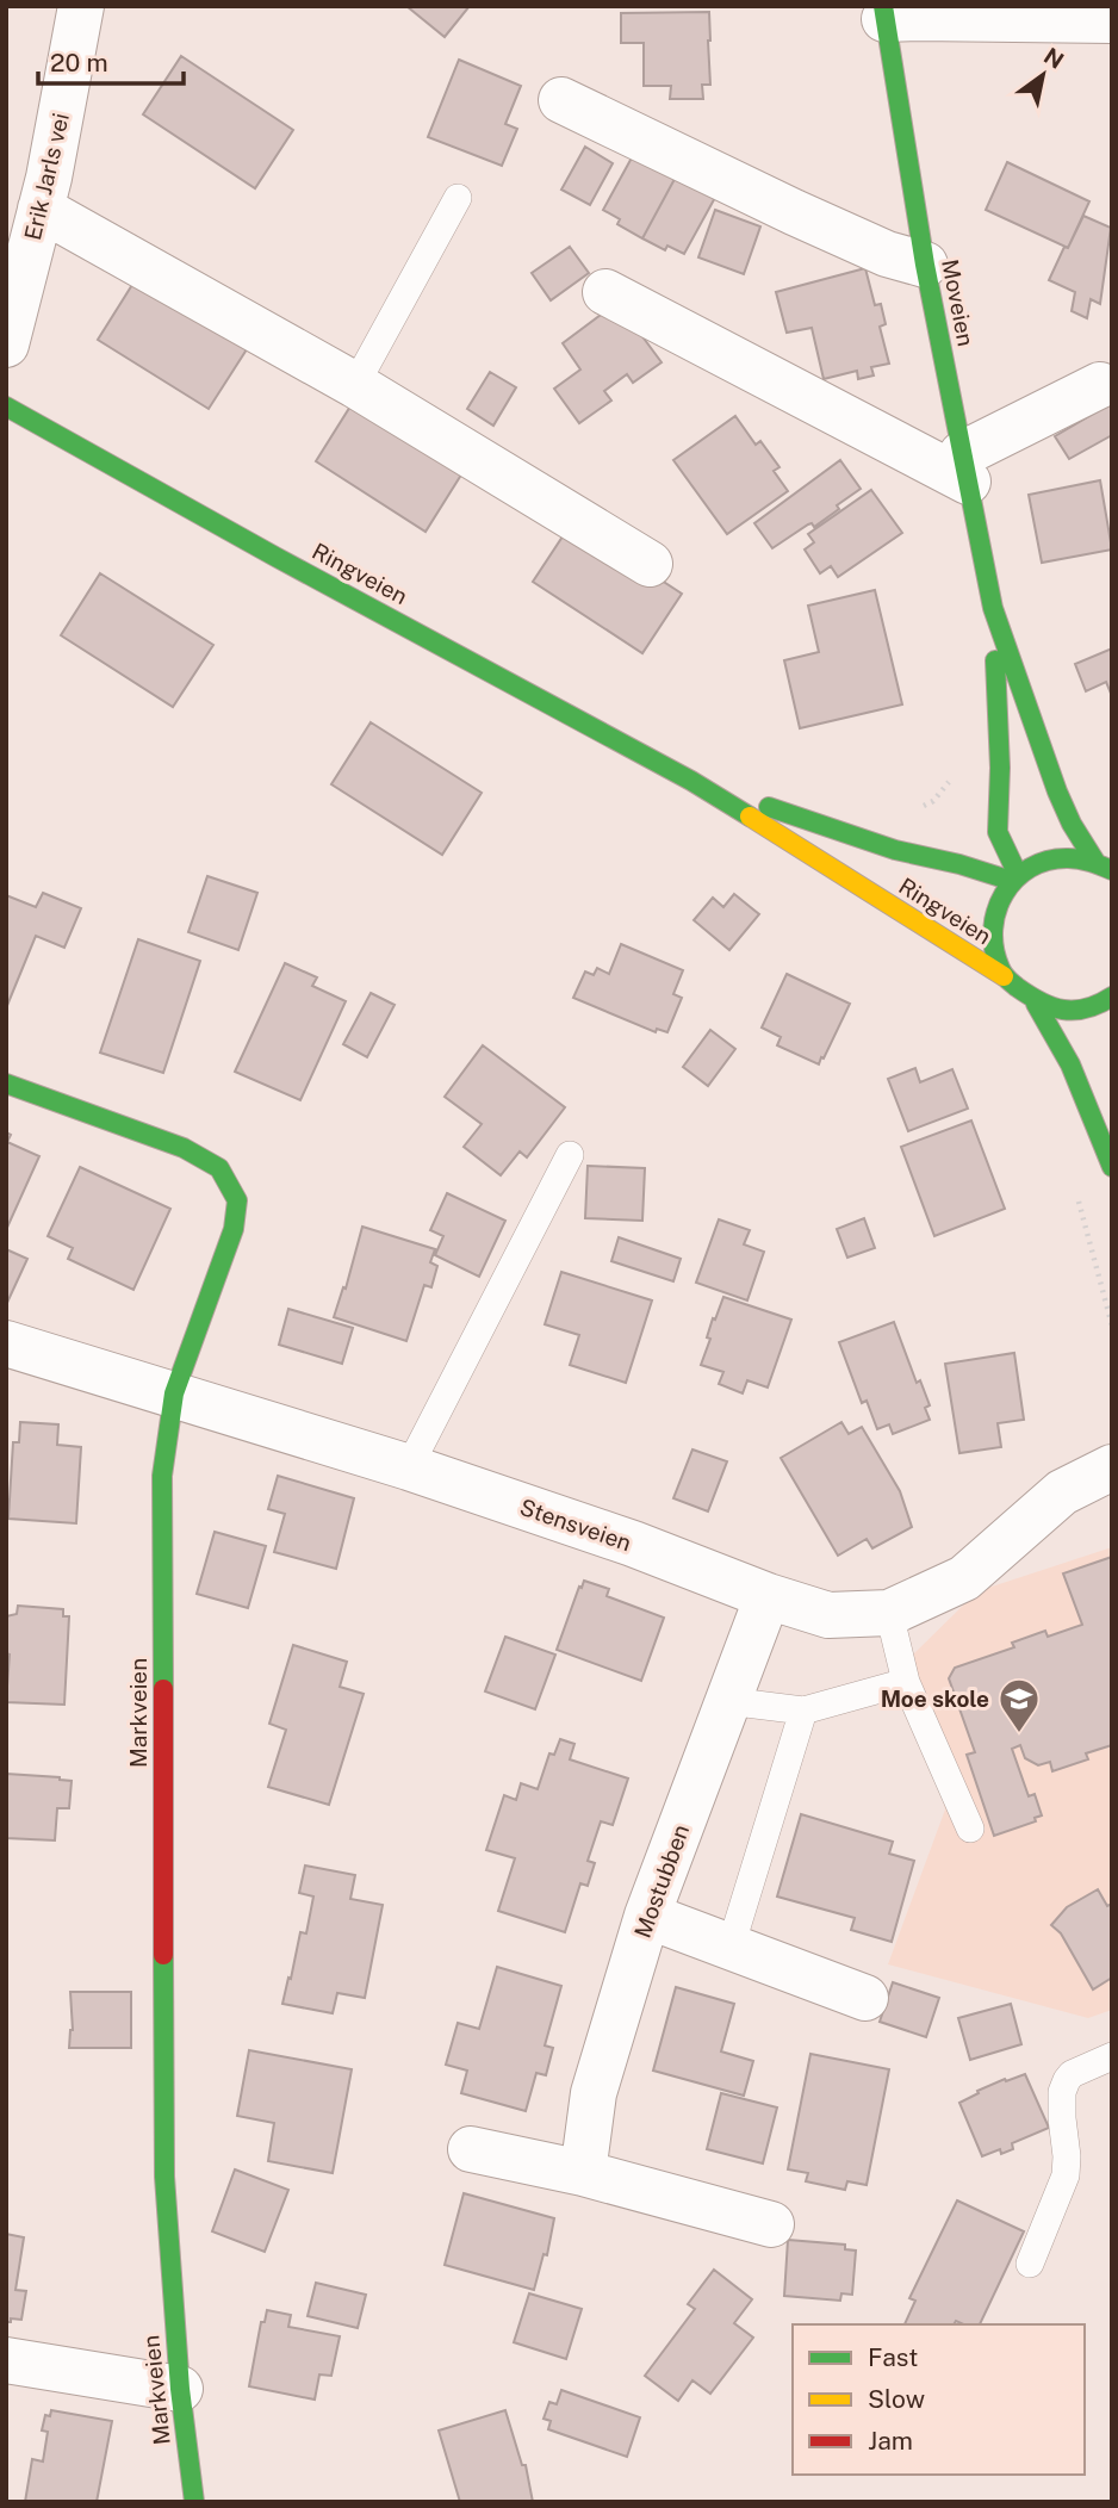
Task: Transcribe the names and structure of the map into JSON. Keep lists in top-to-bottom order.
{
  "streets": {
    "street": [
      "Erik Jarls vei",
      "Moveien",
      "Ringveien",
      "Stensveien",
      "Markveien",
      "Mostubben"
    ]
  },
  "crossings": [
    ["Moveien", "Ringveien"],
    ["Stensveien", "Markveien"],
    ["Stensveien", "Mostubben"]
  ],
  "places": {
    "school or university": ["Moe skole"]
  },
  "legend": ["Fast", "Slow", "Jam"],
  "scale_bar": "20 m",
  "north": "top right"
}
